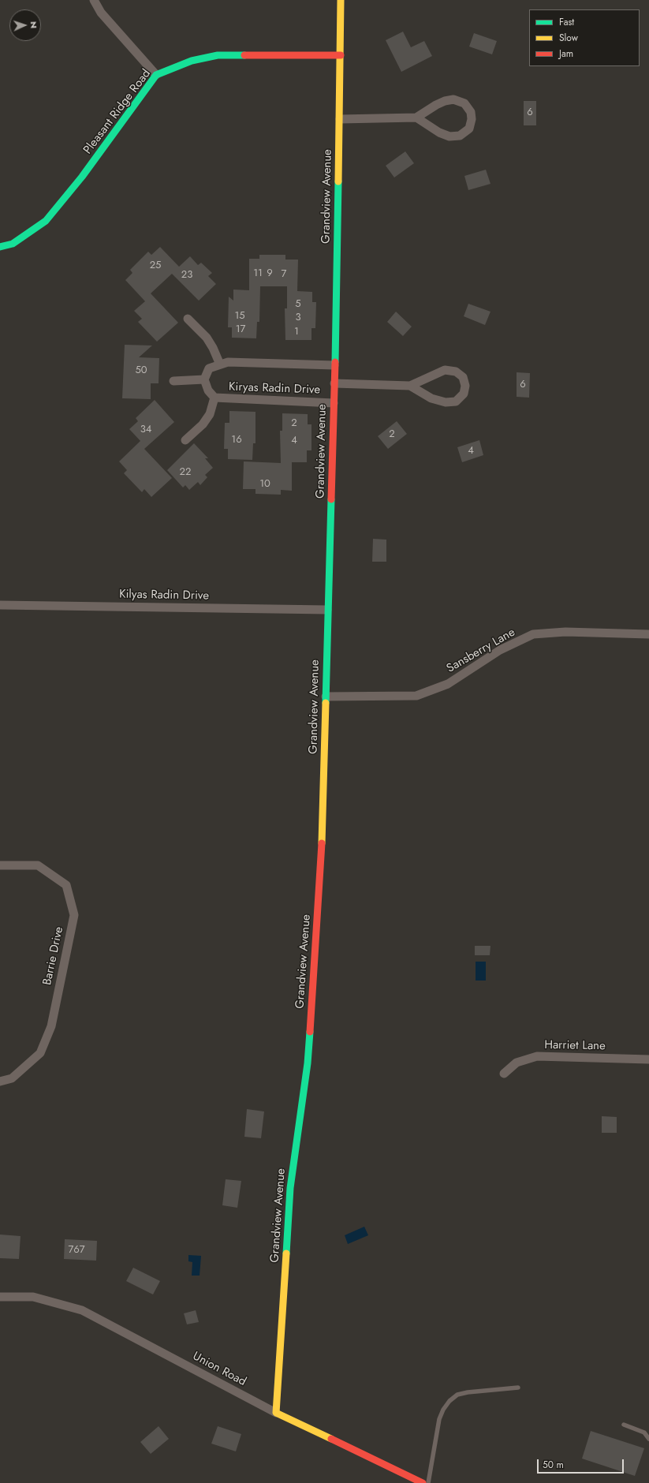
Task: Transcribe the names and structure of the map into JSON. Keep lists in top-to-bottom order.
{
  "streets": {
    "street": [
      "Pleasant Ridge Road",
      "Grandview Avenue",
      "Kiryas Radin Drive",
      "Kilyas Radin Drive",
      "Sansberry Lane",
      "Barrie Drive",
      "Harriet Lane",
      "Union Road"
    ]
  },
  "crossings": [
    ["Pleasant Ridge Road", "Grandview Avenue"],
    ["Grandview Avenue", "Kiryas Radin Drive"],
    ["Grandview Avenue", "Kilyas Radin Drive"],
    ["Grandview Avenue", "Sansberry Lane"],
    ["Grandview Avenue", "Union Road"]
  ],
  "house_numbers": [
    "6",
    "25",
    "11",
    "9",
    "7",
    "23",
    "5",
    "15",
    "3",
    "17",
    "1",
    "50",
    "6",
    "2",
    "34",
    "2",
    "16",
    "4",
    "4",
    "22",
    "10",
    "767"
  ],
  "legend": ["Fast", "Slow", "Jam"],
  "scale_bar": "50 m",
  "north": "right"
}
